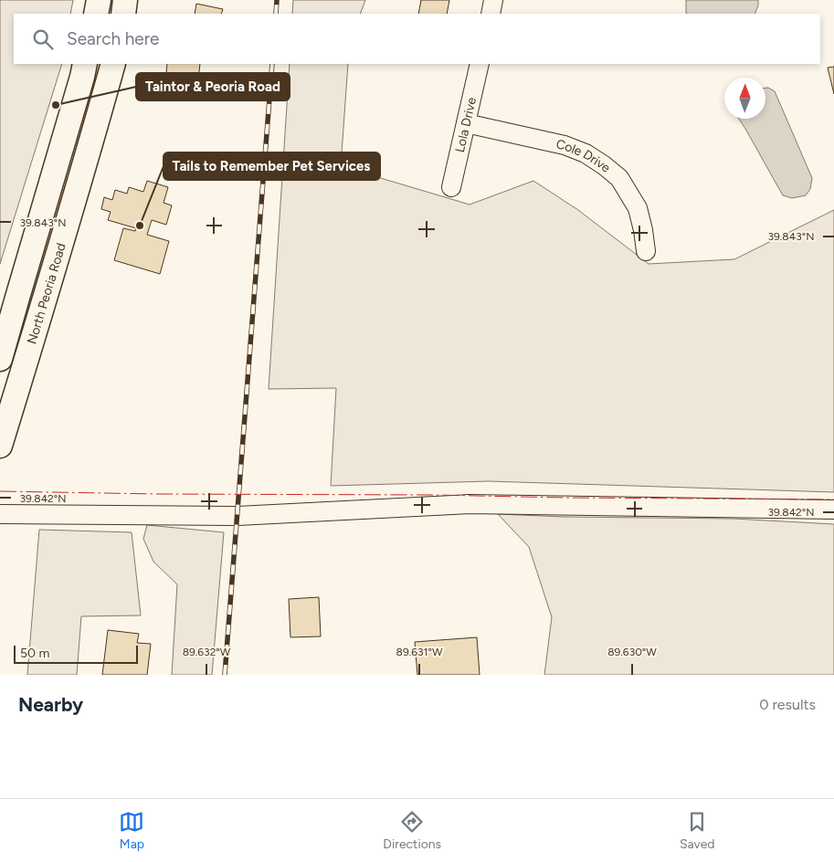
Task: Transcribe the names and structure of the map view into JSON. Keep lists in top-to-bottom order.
{
  "streets": {
    "main road": ["North Peoria Road"],
    "street": ["Lola Drive", "Cole Drive"]
  },
  "crossings": [
    ["Lola Drive", "Cole Drive"]
  ],
  "places": ["Taintor & Peoria Road", "Tails to Remember Pet Services"],
  "scale_bar": "50 m",
  "north": "top",
  "page": {
    "search": "Search here",
    "scale": "50 m",
    "heading": ["Nearby", "0 results"],
    "nav": ["Map", "Directions", "Saved"]
  },
  "coordinates": [
    "39.843°N",
    "39.842°N",
    "89.632°W",
    "89.631°W",
    "89.630°W"
  ]
}
